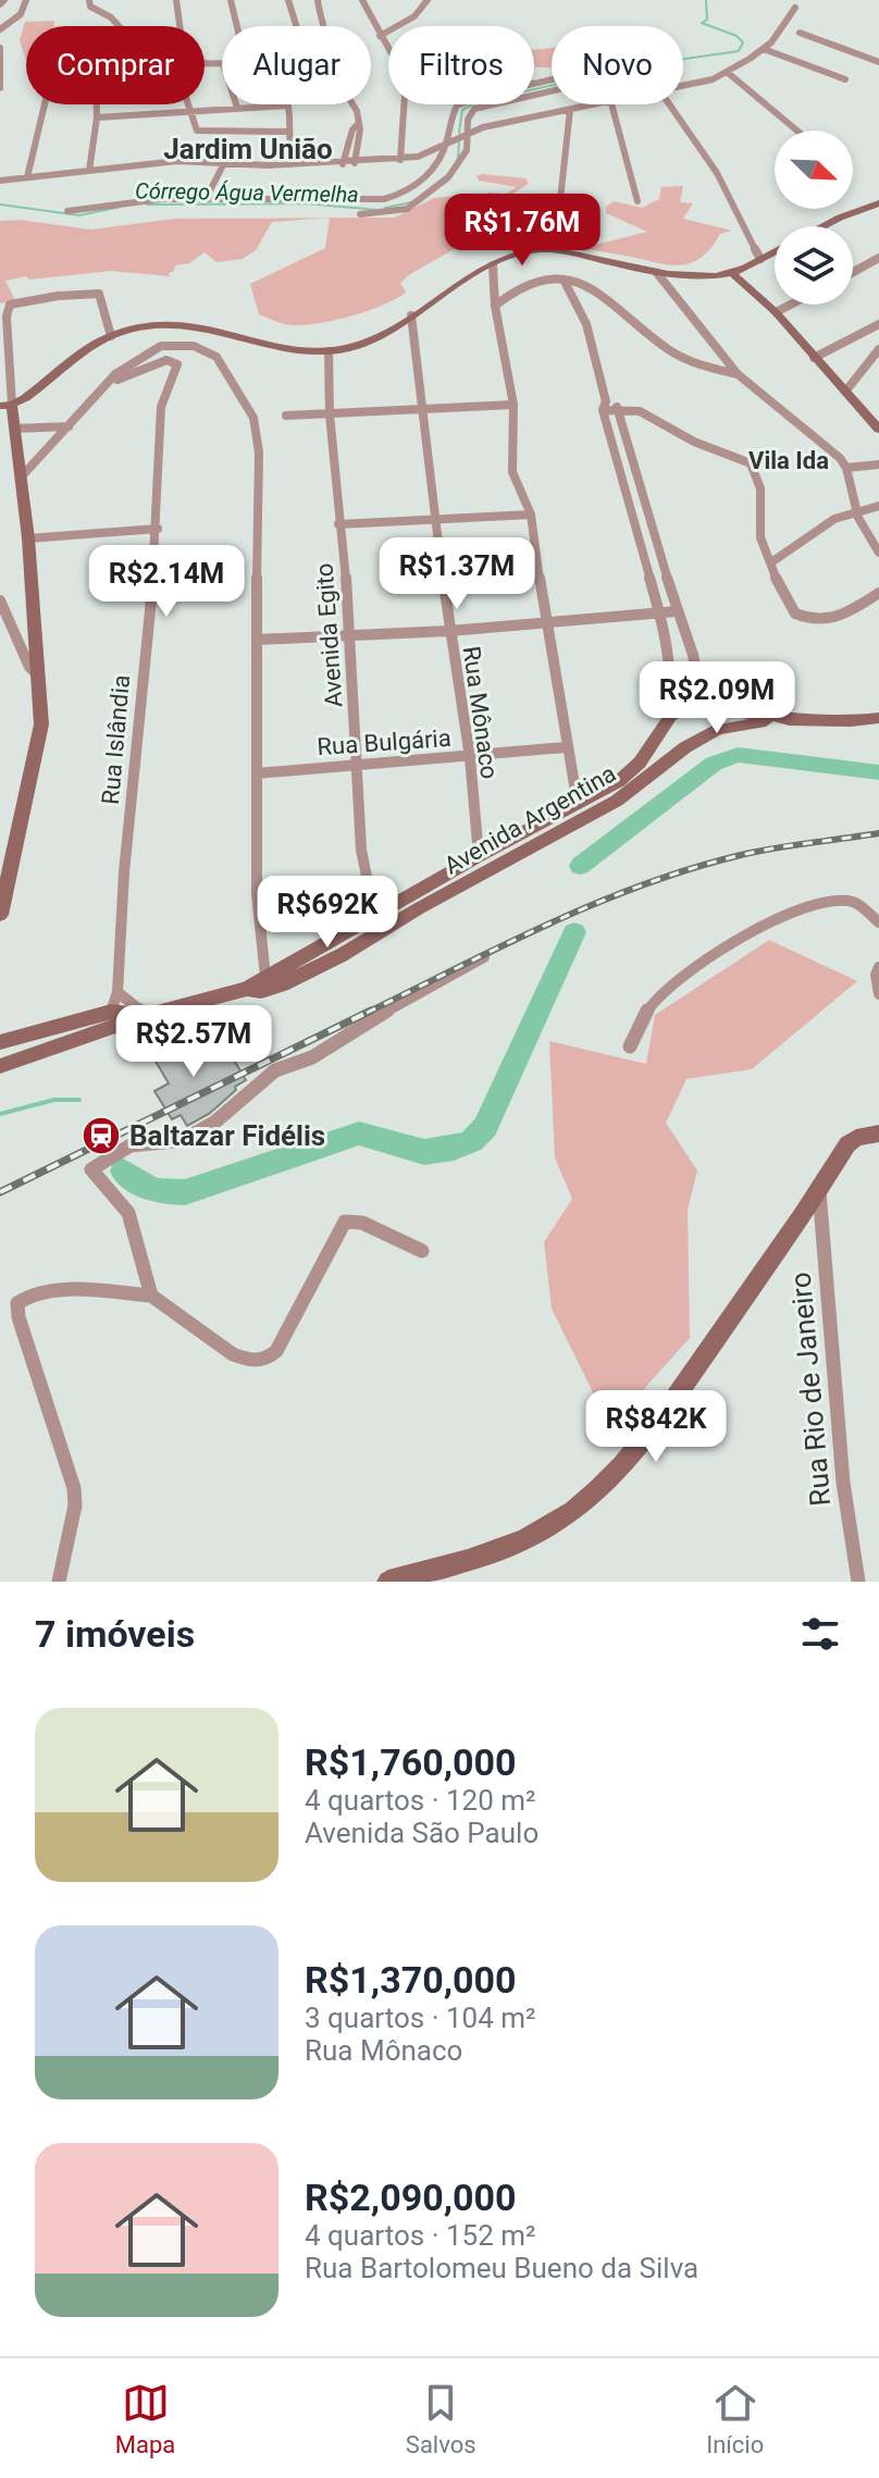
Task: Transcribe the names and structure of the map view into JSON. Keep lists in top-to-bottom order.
{
  "streets": {
    "street": [
      "Avenida Egito",
      "Rua Mônaco",
      "Rua Islândia",
      "Rua Bulgária",
      "Avenida Argentina",
      "Rua Rio de Janeiro"
    ]
  },
  "crossings": [
    ["Avenida Egito", "Rua Bulgária"],
    ["Avenida Egito", "Avenida Argentina"],
    ["Rua Mônaco", "Rua Bulgária"],
    ["Rua Mônaco", "Avenida Argentina"]
  ],
  "districts": ["Jardim União", "Vila Ida"],
  "water": ["Córrego Água Vermelha"],
  "places": {
    "station": ["Baltazar Fidélis"]
  },
  "north": "bottom right",
  "page": {
    "chip": [
      "Comprar",
      "Alugar",
      "Filtros",
      "Novo"
    ],
    "price": [
      "R$1.76M",
      "R$1.37M",
      "R$2.14M",
      "R$2.09M",
      "R$692K",
      "R$2.57M",
      "R$842K"
    ],
    "heading": "7 imóveis",
    "list": [
      {
        "name": "R$1,760,000",
        "note": "4 quartos · 120 m² · Avenida São Paulo"
      },
      {
        "name": "R$1,370,000",
        "note": "3 quartos · 104 m² · Rua Mônaco"
      },
      {
        "name": "R$2,090,000",
        "note": "4 quartos · 152 m² · Rua Bartolomeu Bueno da Silva"
      }
    ],
    "tabs": ["Mapa", "Salvos", "Início"]
  }
}
